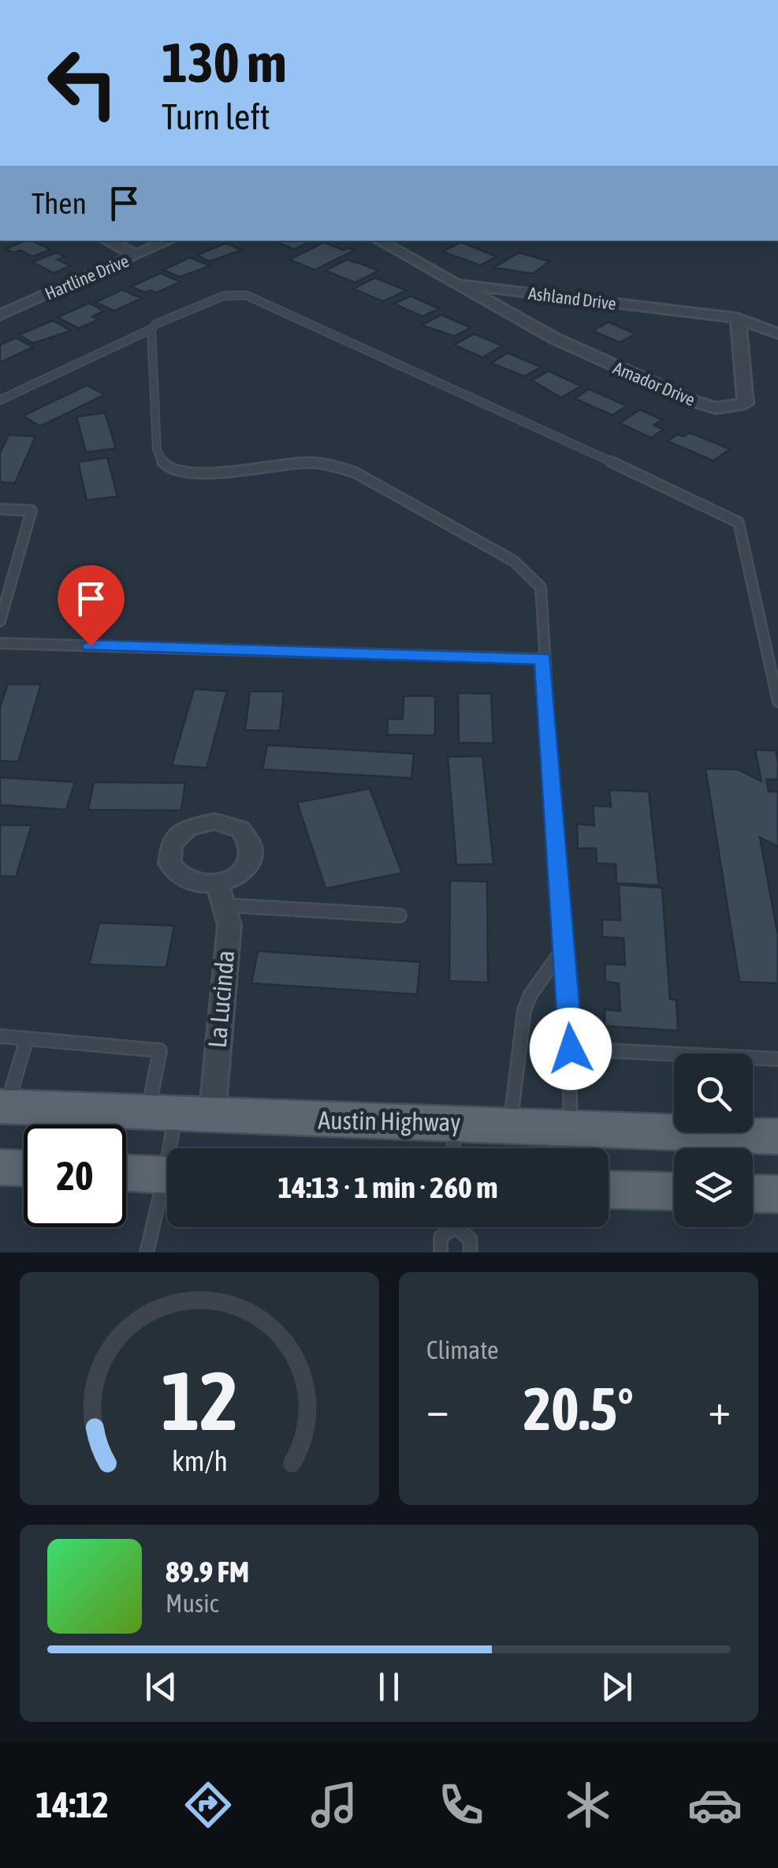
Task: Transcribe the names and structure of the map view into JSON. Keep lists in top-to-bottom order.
{
  "streets": {
    "main road": ["Austin Highway"],
    "street": [
      "Hartline Drive",
      "Ashland Drive",
      "Amador Drive",
      "La Lucinda"
    ]
  },
  "crossings": [
    ["Ashland Drive", "Amador Drive"],
    ["La Lucinda", "Austin Highway"]
  ],
  "page": {
    "turn": ["130 m", "Turn left"],
    "then": "Then",
    "limit": "20",
    "trip": "14:13 · 1 min · 260 m",
    "tile": "Climate",
    "heat": ["−", "20.5°", "+"],
    "song": ["89.9 FM", "Music"],
    "tabs": "14:12",
    "gauge": ["12", "km/h"]
  }
}
